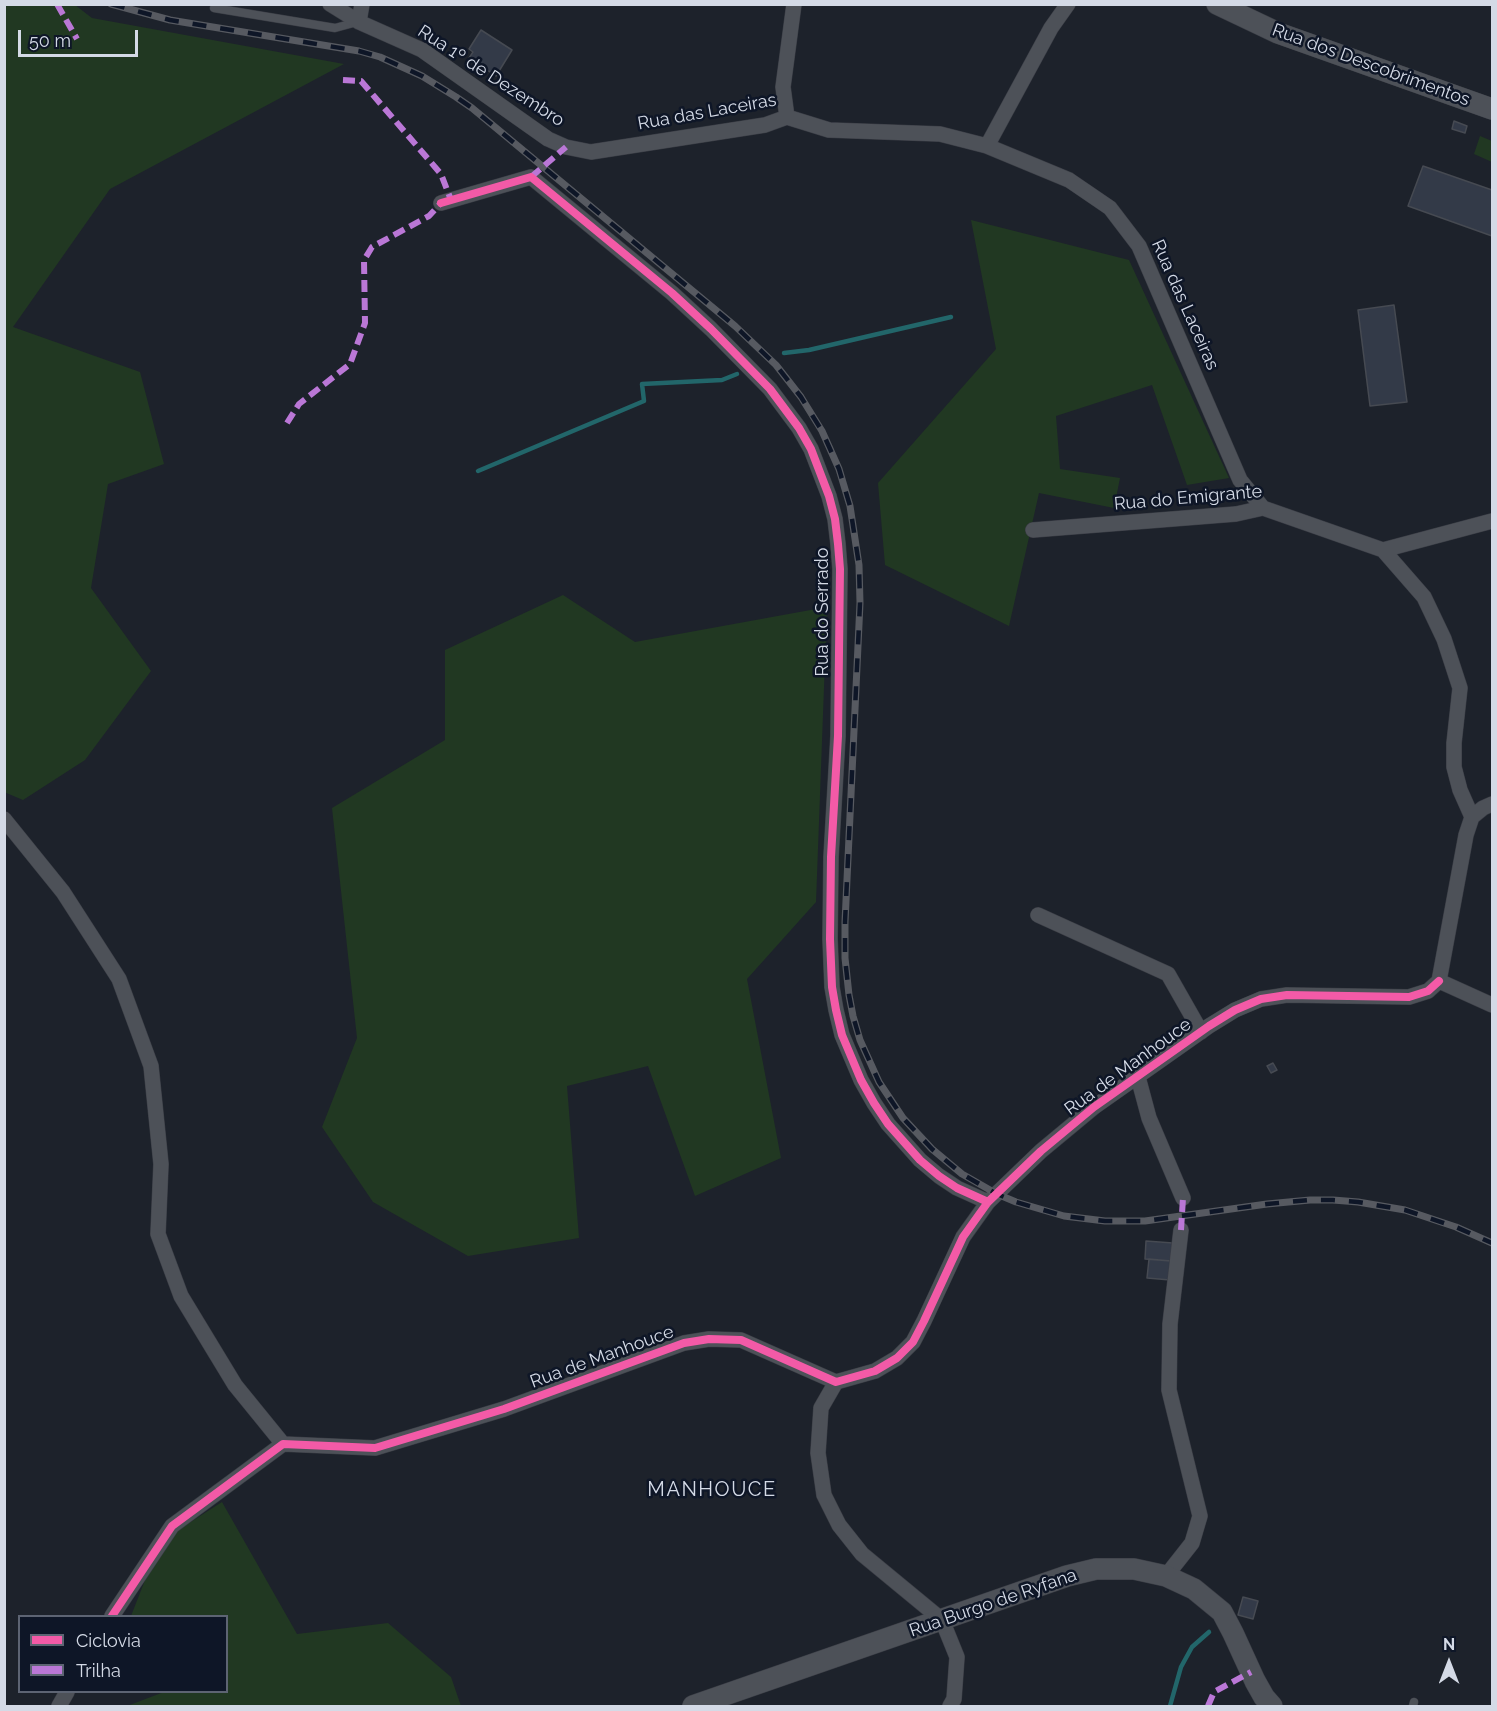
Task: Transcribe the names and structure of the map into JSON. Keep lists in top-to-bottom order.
{
  "streets": {
    "main road": ["Rua dos Descobrimentos", "Rua Burgo de Ryfana"],
    "street": [
      "Rua 1º de Dezembro",
      "Rua das Laceiras",
      "Rua do Emigrante",
      "Rua do Serrado",
      "Rua de Manhouce"
    ]
  },
  "crossings": [
    ["Rua 1º de Dezembro", "Rua das Laceiras"],
    ["Rua das Laceiras", "Rua do Emigrante"],
    ["Rua do Serrado", "Rua de Manhouce"]
  ],
  "districts": ["MANHOUCE"],
  "legend": ["Ciclovia", "Trilha"],
  "scale_bar": "50 m",
  "north": "top"
}
